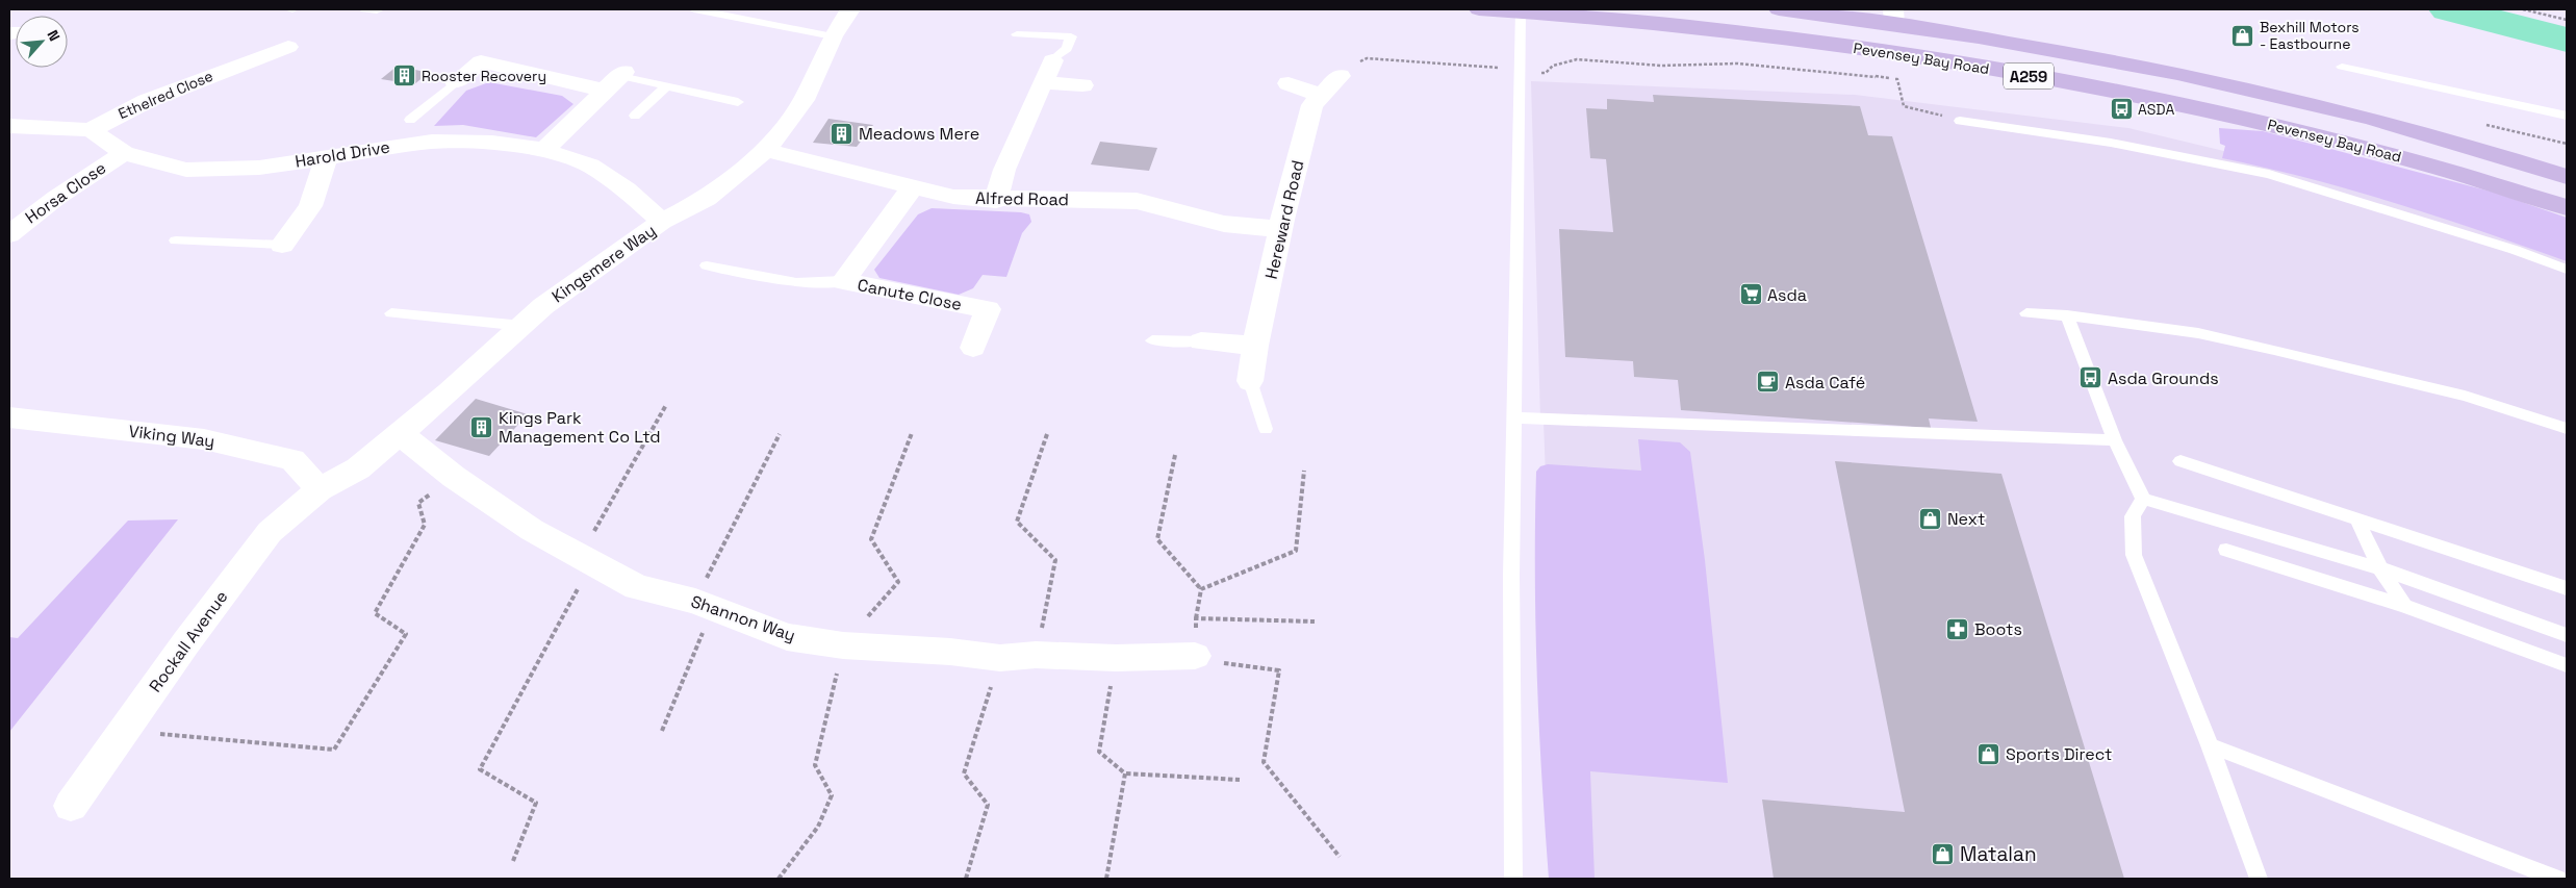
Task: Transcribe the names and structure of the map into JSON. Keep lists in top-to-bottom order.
{
  "streets": {
    "main road": ["Pevensey Bay Road", "A259"],
    "street": [
      "Ethelred Close",
      "Harold Drive",
      "Horsa Close",
      "Alfred Road",
      "Hereward Road",
      "Kingsmere Way",
      "Canute Close",
      "Viking Way",
      "Shannon Way",
      "Rockall Avenue"
    ]
  },
  "crossings": [
    ["Ethelred Close", "Harold Drive"],
    ["Harold Drive", "Horsa Close"],
    ["Harold Drive", "Kingsmere Way"],
    ["Alfred Road", "Hereward Road"],
    ["Alfred Road", "Kingsmere Way"],
    ["Alfred Road", "Canute Close"],
    ["Kingsmere Way", "Viking Way"],
    ["Kingsmere Way", "Shannon Way"],
    ["Kingsmere Way", "Rockall Avenue"],
    ["Viking Way", "Rockall Avenue"]
  ],
  "places": {
    "shop": [
      "Bexhill Motors - Eastbourne",
      "Next",
      "Sports Direct",
      "Matalan"
    ],
    "building": ["Rooster Recovery", "Meadows Mere", "Kings Park Management Co Ltd"],
    "bus stop": ["ASDA", "Asda Grounds"],
    "supermarket": ["Asda"],
    "cafe": ["Asda Café"],
    "pharmacy": ["Boots"]
  },
  "north": "top right"
}
